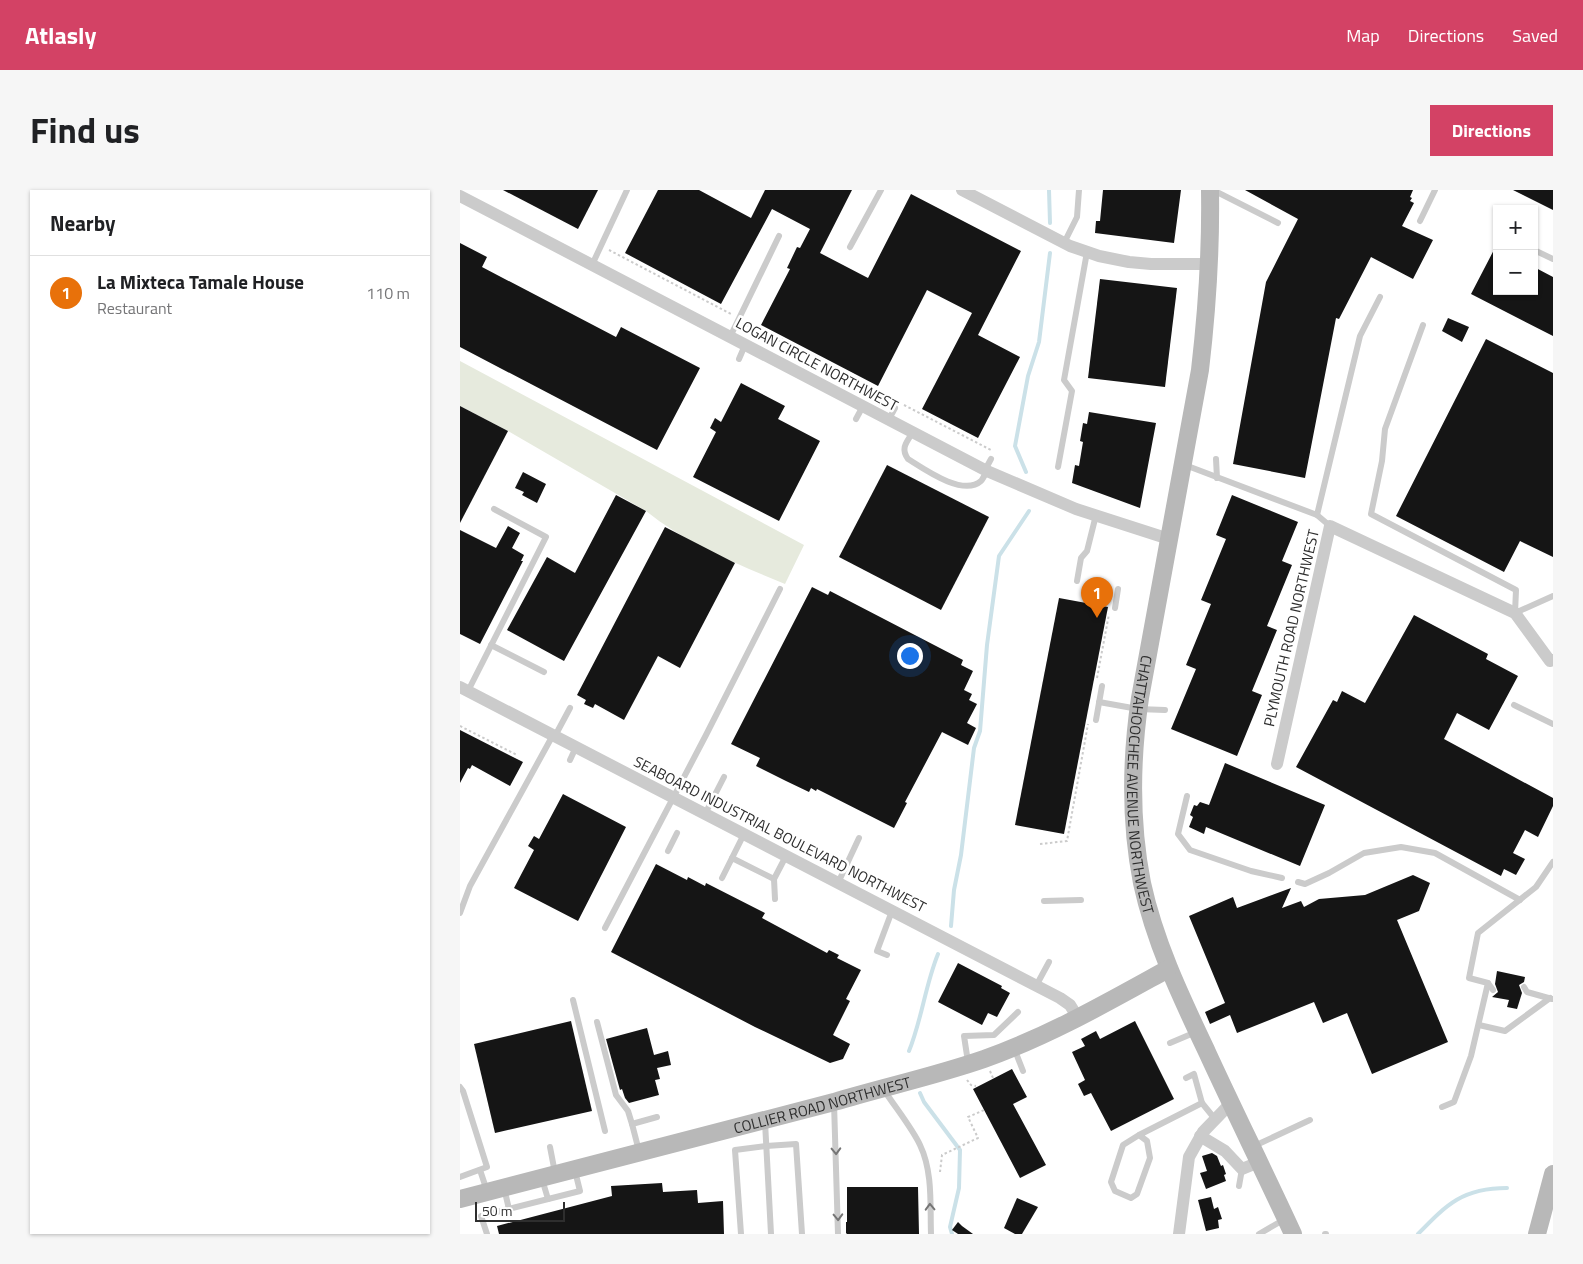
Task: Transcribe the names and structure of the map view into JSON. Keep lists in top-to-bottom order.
{
  "streets": {
    "street": [
      "LOGAN CIRCLE NORTHWEST",
      "PLYMOUTH ROAD NORTHWEST",
      "CHATTAHOOCHEE AVENUE NORTHWEST",
      "SEABOARD INDUSTRIAL BOULEVARD NORTHWEST",
      "COLLIER ROAD NORTHWEST"
    ]
  },
  "crossings": [
    ["LOGAN CIRCLE NORTHWEST", "CHATTAHOOCHEE AVENUE NORTHWEST"],
    ["CHATTAHOOCHEE AVENUE NORTHWEST", "COLLIER ROAD NORTHWEST"],
    ["SEABOARD INDUSTRIAL BOULEVARD NORTHWEST", "COLLIER ROAD NORTHWEST"]
  ],
  "scale_bar": "50 m",
  "page": {
    "header": "Atlasly",
    "nav": ["Map", "Directions", "Saved"],
    "title": "Find us",
    "buttons": "Directions",
    "heading": "Nearby",
    "map_buttons": ["+", "−"],
    "list": [
      {
        "mark": "1",
        "name": "La Mixteca Tamale House",
        "note": "Restaurant",
        "value": "110 m"
      }
    ],
    "pins": "1",
    "scale": "50 m"
  }
}
